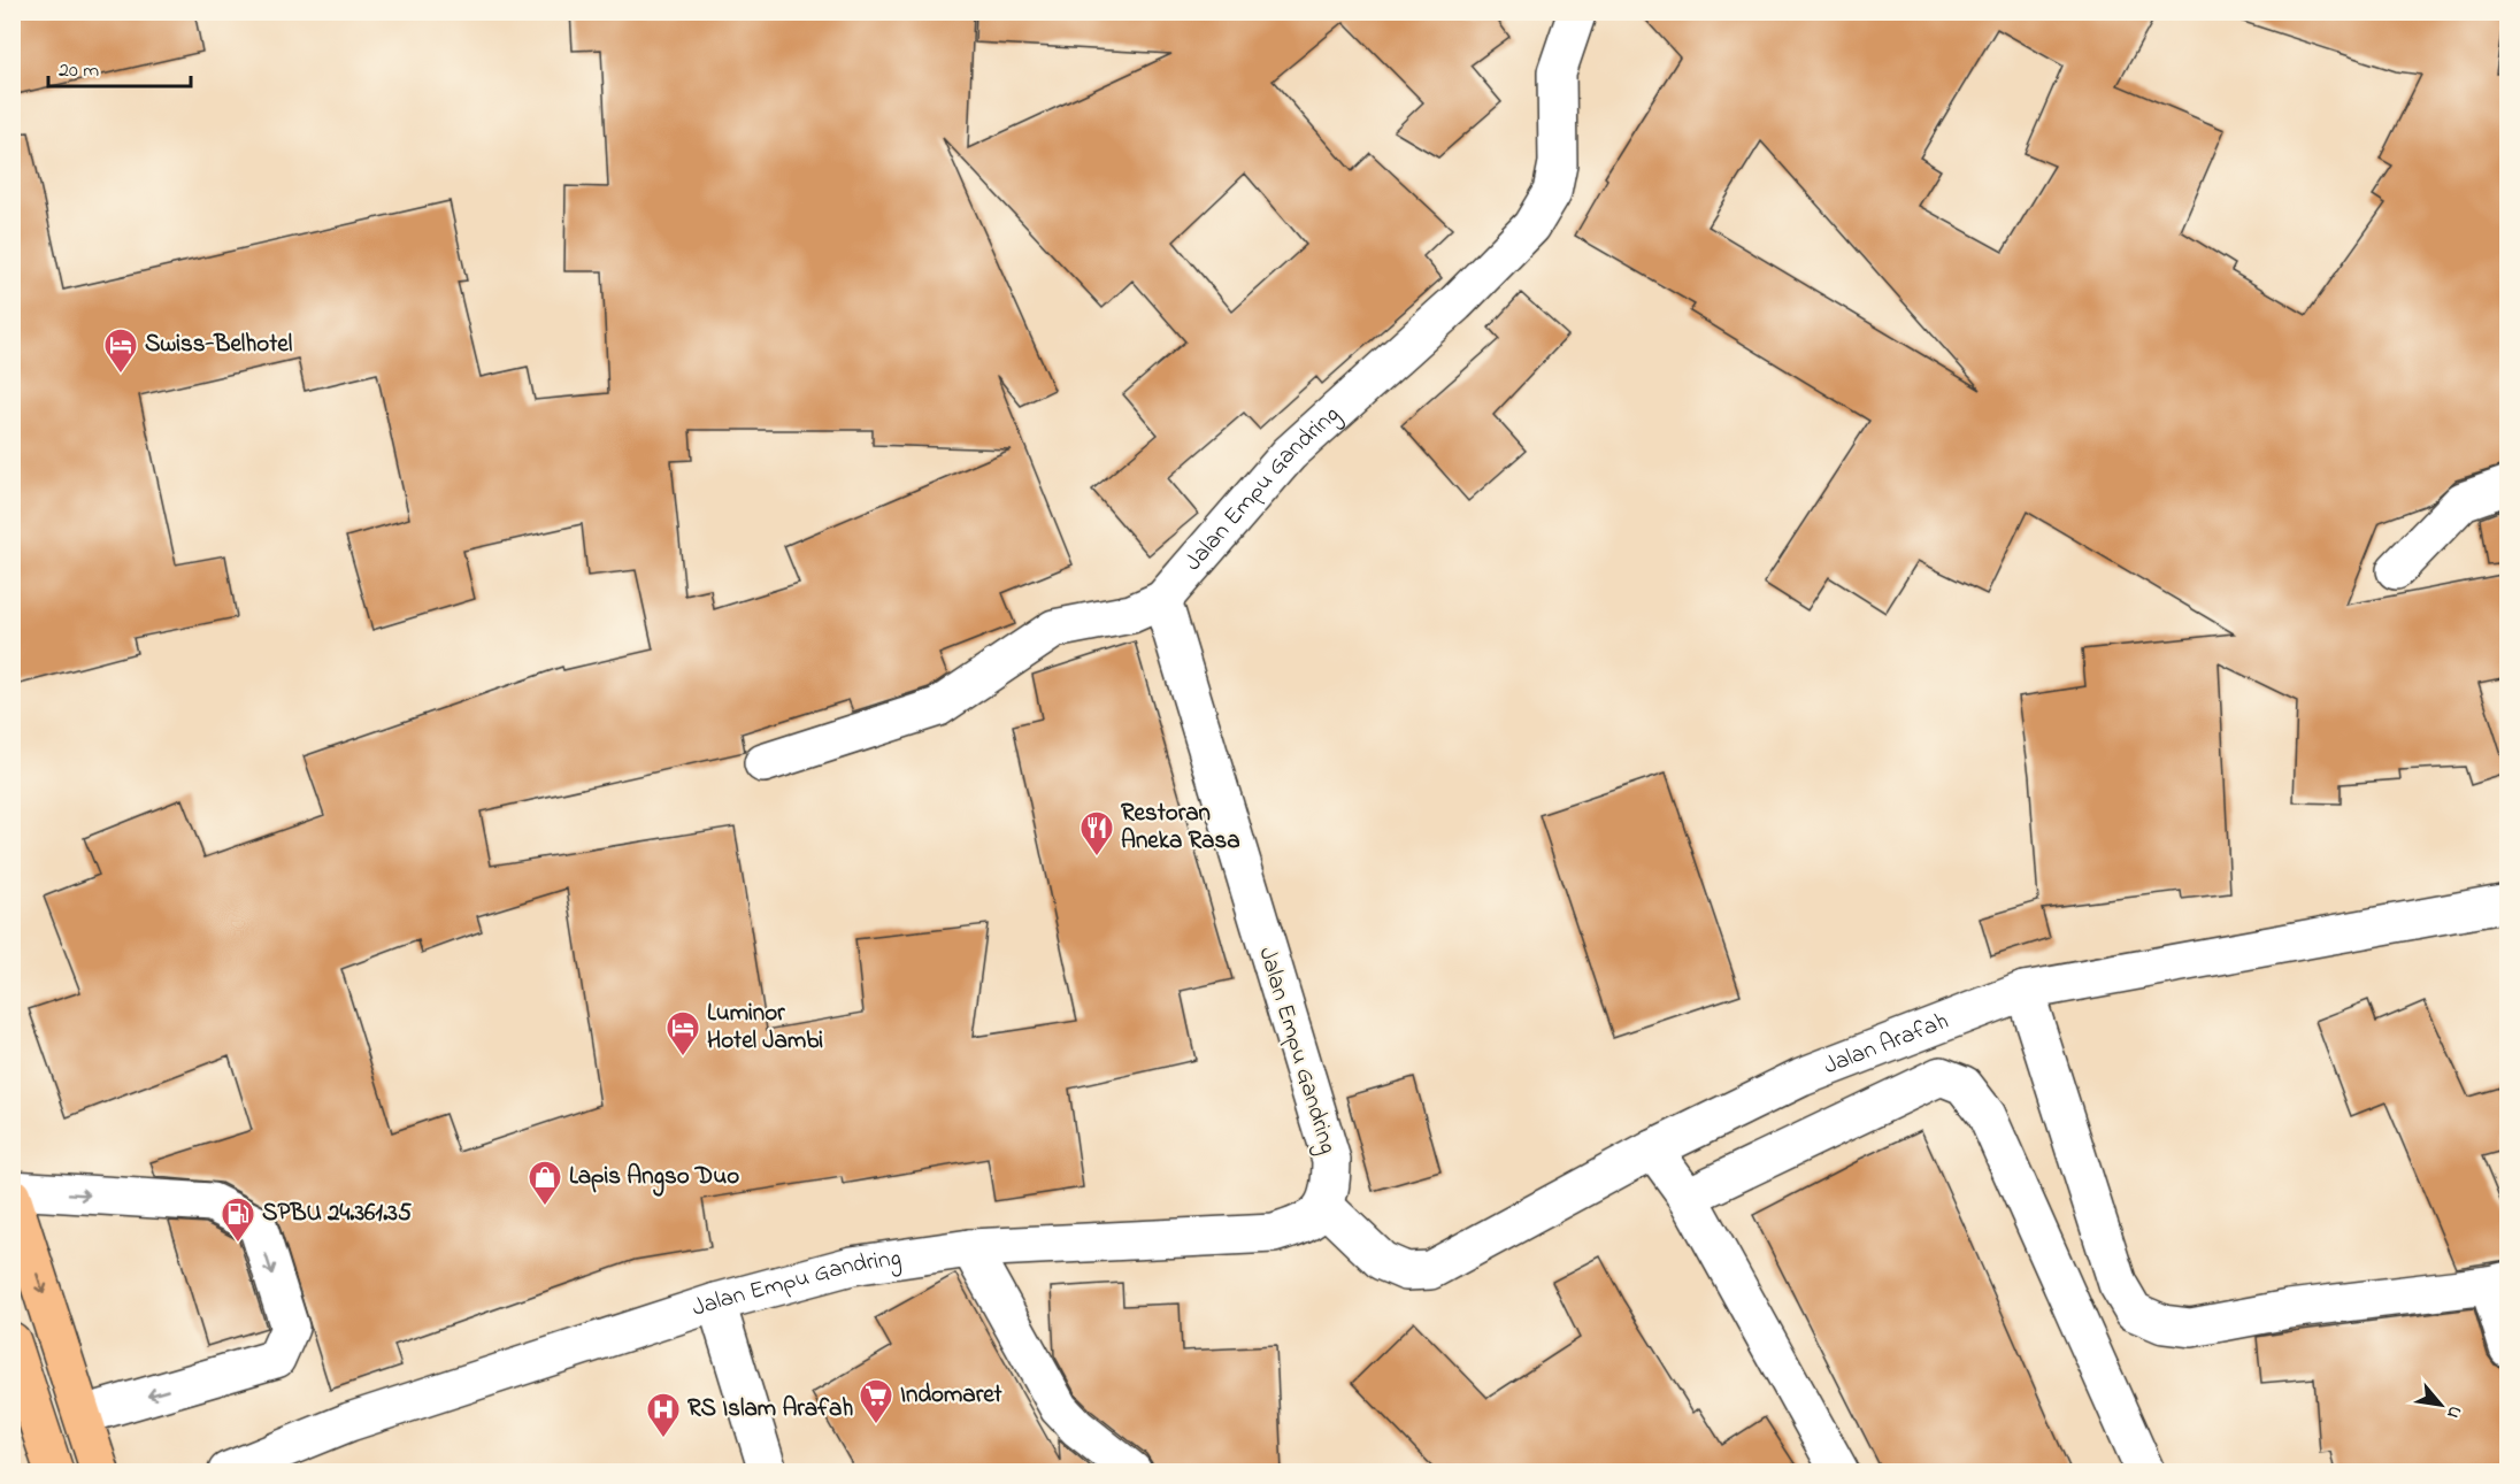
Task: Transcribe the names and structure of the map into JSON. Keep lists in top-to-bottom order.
{
  "streets": {
    "street": ["Jalan Empu Gandring", "Jalan Arafah"]
  },
  "crossings": [
    ["Jalan Empu Gandring", "Jalan Arafah"]
  ],
  "places": {
    "hotel": ["Swiss-Belhotel", "Luminor Hotel Jambi"],
    "restaurant": ["Restoran Aneka Rasa"],
    "shop": ["Lapis Angso Duo"],
    "fuel station": ["SPBU 24.361.35"],
    "supermarket": ["Indomaret"],
    "hospital": ["RS Islam Arafah"]
  },
  "scale_bar": "20 m",
  "north": "bottom right"
}
